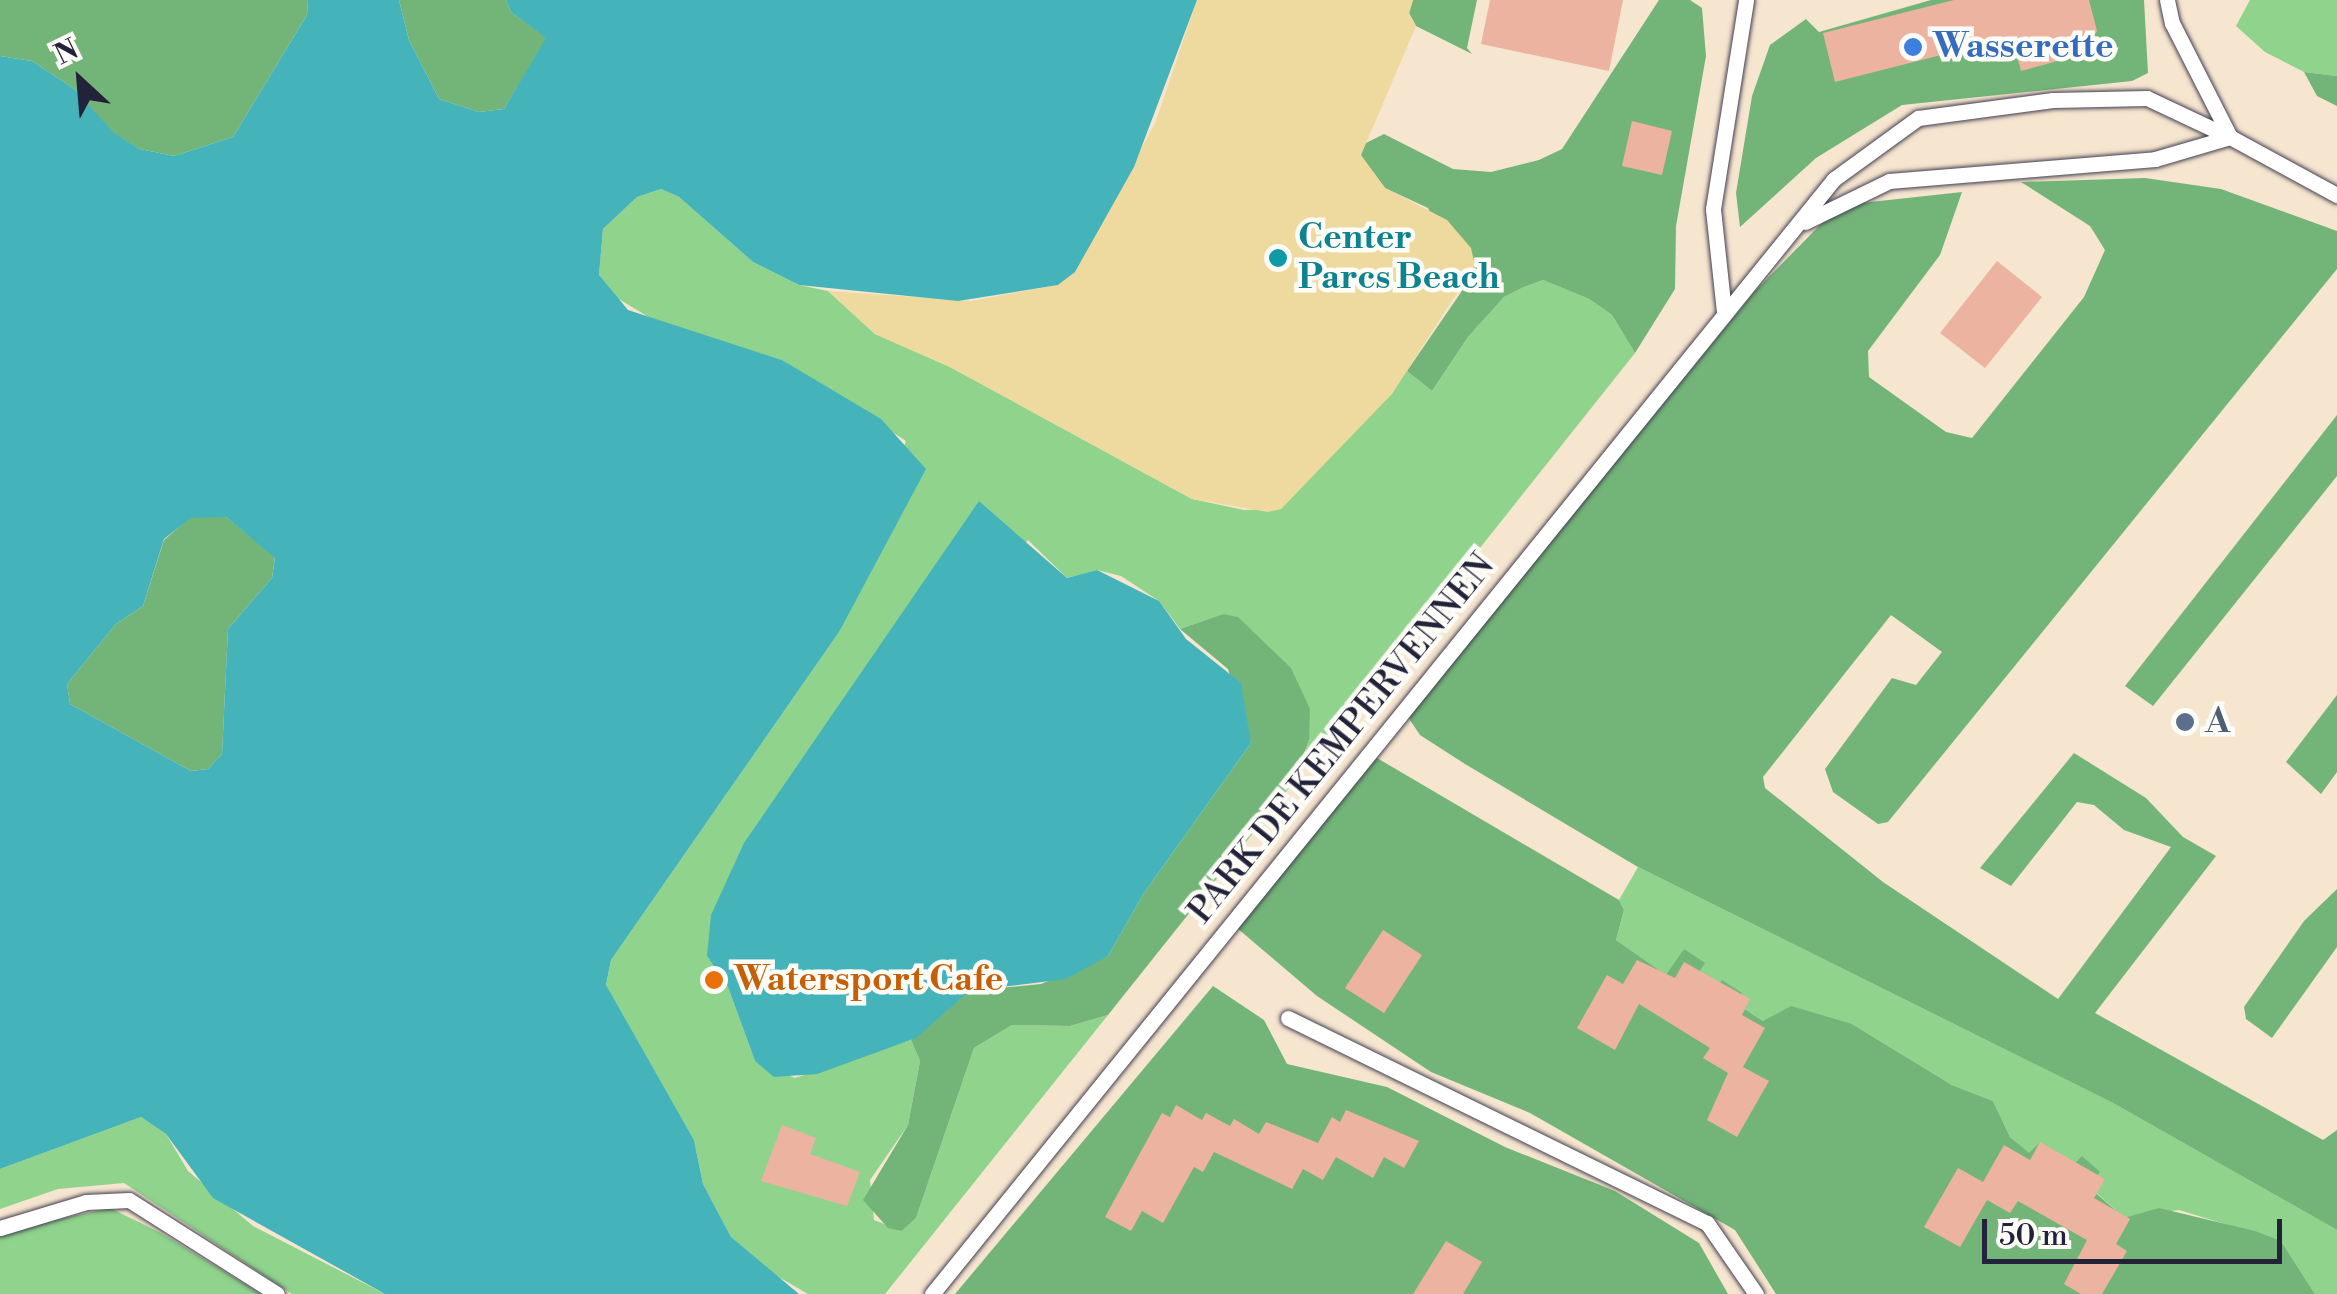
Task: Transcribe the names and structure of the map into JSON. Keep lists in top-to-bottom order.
{
  "streets": {
    "lane": ["PARK DE KEMPERVENNEN"]
  },
  "places": [
    "Wasserette",
    "Center Parcs Beach",
    "A",
    "Watersport Cafe"
  ],
  "scale_bar": "50 m",
  "north": "top left"
}
